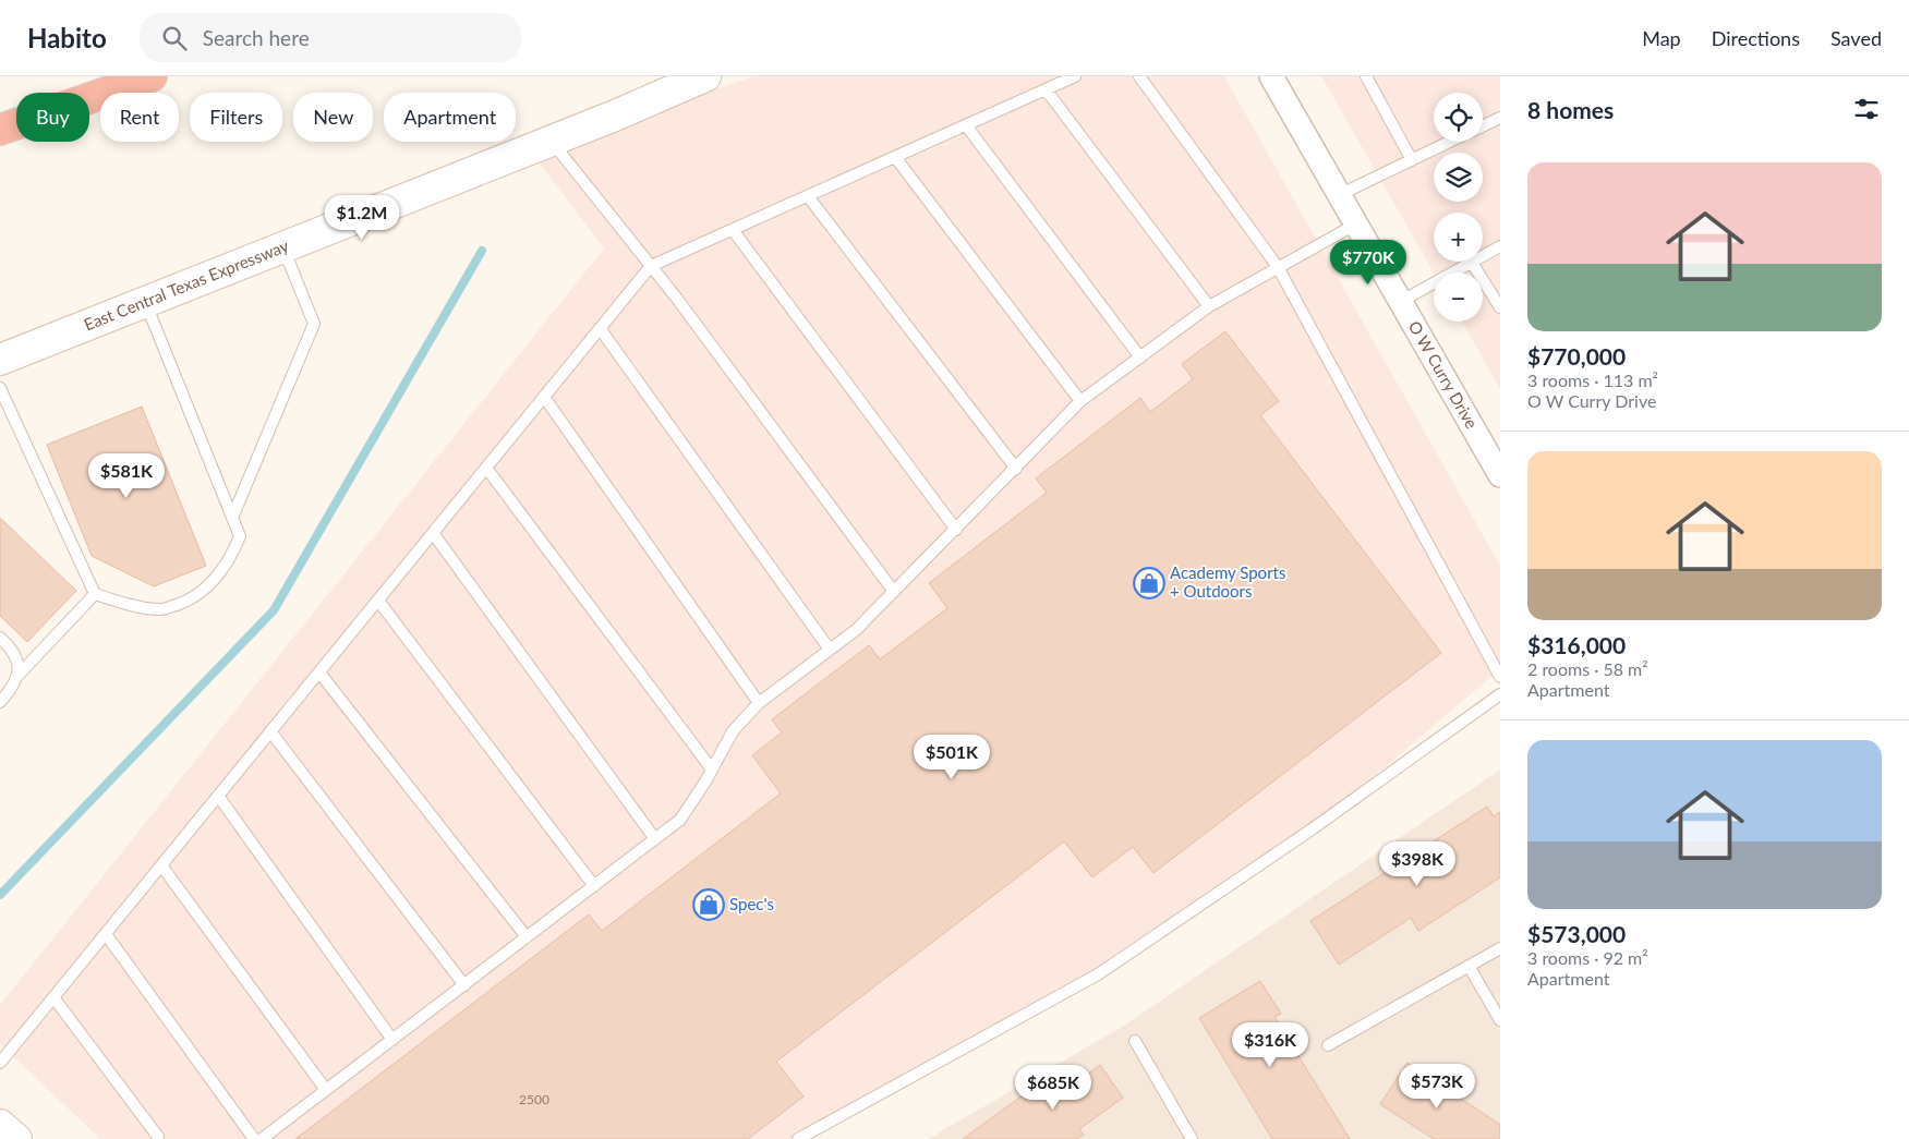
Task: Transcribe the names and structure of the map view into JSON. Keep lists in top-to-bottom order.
{
  "streets": {
    "main road": ["East Central Texas Expressway"],
    "street": ["O W Curry Drive"]
  },
  "places": {
    "shop": ["Academy Sports + Outdoors", "Spec's"]
  },
  "house_numbers": ["2500"],
  "page": {
    "header": "Habito",
    "search": "Search here",
    "nav": ["Map", "Directions", "Saved"],
    "heading": "8 homes",
    "map_buttons": ["+", "−"],
    "chip": [
      "Buy",
      "Rent",
      "Filters",
      "New",
      "Apartment"
    ],
    "list": [
      {
        "name": "$770,000",
        "note": "3 rooms · 113 m² · O W Curry Drive"
      },
      {
        "name": "$316,000",
        "note": "2 rooms · 58 m² · Apartment"
      },
      {
        "name": "$573,000",
        "note": "3 rooms · 92 m² · Apartment"
      }
    ],
    "price": [
      "$1.2M",
      "$770K",
      "$581K",
      "$501K",
      "$398K",
      "$316K",
      "$573K",
      "$685K"
    ]
  }
}
